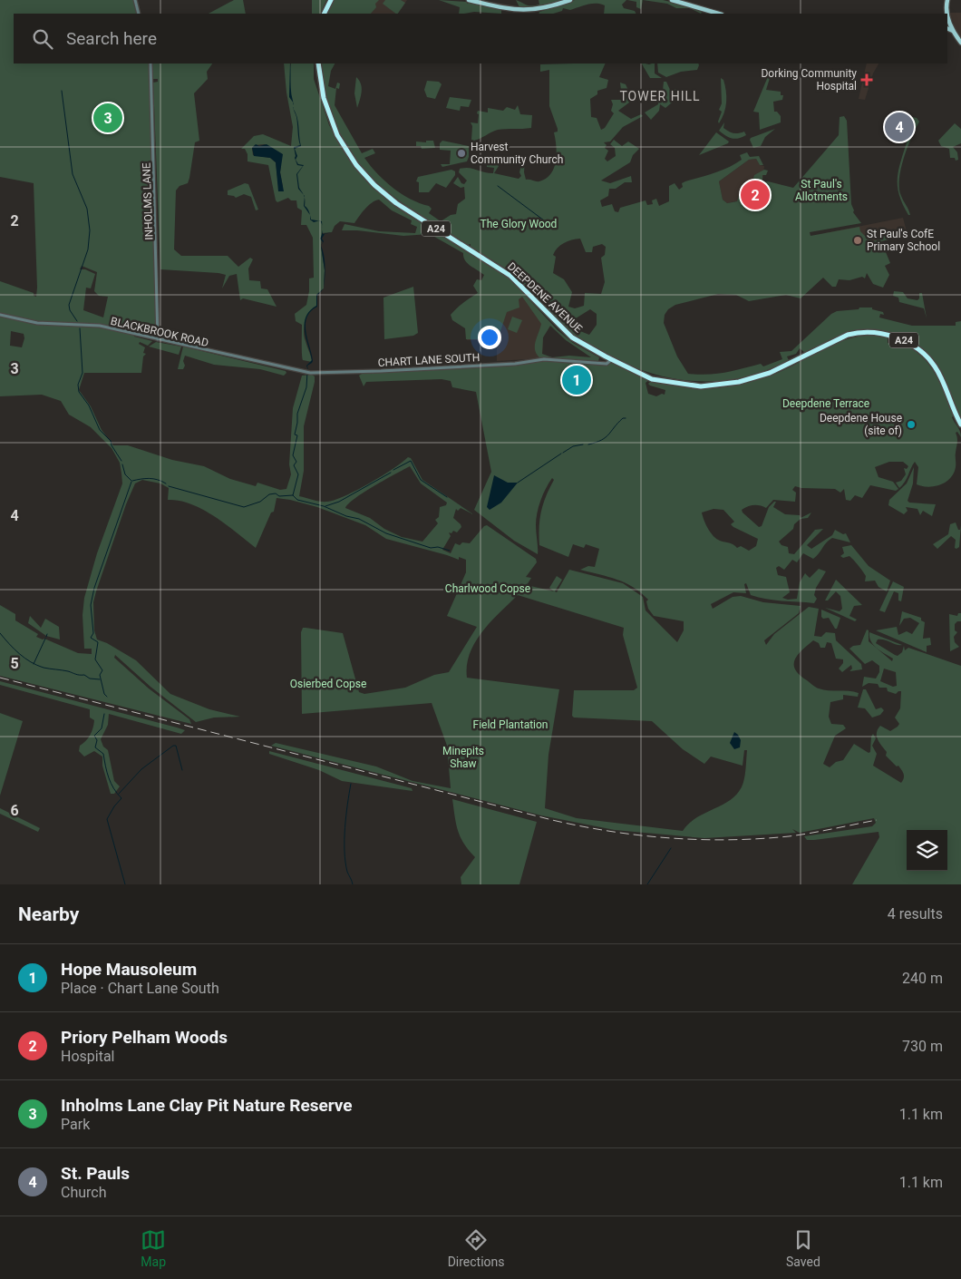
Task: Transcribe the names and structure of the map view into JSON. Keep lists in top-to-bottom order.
{
  "streets": {
    "highway": ["A24", "DEEPDENE AVENUE"],
    "street": ["INHOLMS LANE", "BLACKBROOK ROAD", "CHART LANE SOUTH"]
  },
  "crossings": [
    ["INHOLMS LANE", "BLACKBROOK ROAD"],
    ["DEEPDENE AVENUE", "CHART LANE SOUTH"],
    ["BLACKBROOK ROAD", "CHART LANE SOUTH"]
  ],
  "districts": ["TOWER HILL"],
  "parks": [
    "St Paul's Allotments",
    "The Glory Wood",
    "Deepdene Terrace",
    "Charlwood Copse",
    "Osierbed Copse",
    "Field Plantation",
    "Minepits Shaw"
  ],
  "places": {
    "health": ["Dorking Community Hospital"],
    "other": ["Harvest Community Church", "St Paul's CofE Primary School", "Deepdene House (site of)"]
  },
  "page": {
    "search": "Search here",
    "pins": [
      "3",
      "4",
      "2",
      "1"
    ],
    "heading": ["Nearby", "4 results"],
    "list": [
      {
        "mark": "1",
        "name": "Hope Mausoleum",
        "note": "Place · Chart Lane South",
        "value": "240 m"
      },
      {
        "mark": "2",
        "name": "Priory Pelham Woods",
        "note": "Hospital",
        "value": "730 m"
      },
      {
        "mark": "3",
        "name": "Inholms Lane Clay Pit Nature Reserve",
        "note": "Park",
        "value": "1.1 km"
      },
      {
        "mark": "4",
        "name": "St. Pauls",
        "note": "Church",
        "value": "1.1 km"
      }
    ],
    "nav": ["Map", "Directions", "Saved"]
  },
  "grid": {
    "rows": [
      "2",
      "3",
      "4",
      "5",
      "6"
    ]
  }
}
